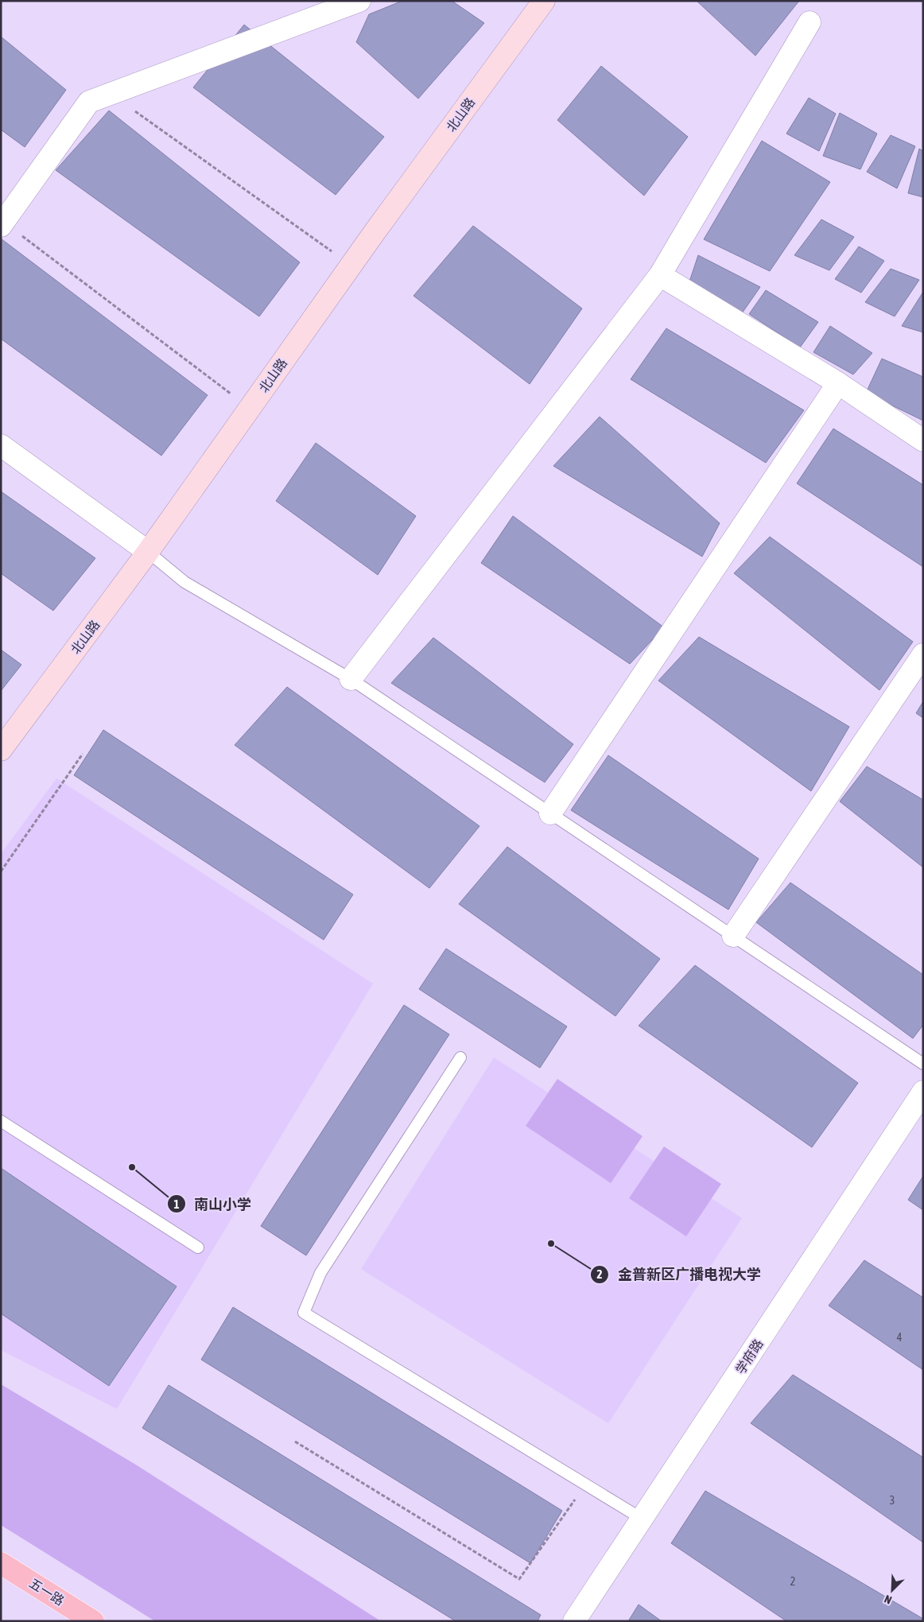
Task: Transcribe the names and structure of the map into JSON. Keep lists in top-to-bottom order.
{
  "streets": {
    "main road": ["五一路"],
    "street": ["北山路", "学府路"]
  },
  "places": ["南山小学", "金普新区广播电视大学"],
  "house_numbers": ["4", "3", "2"],
  "north": "bottom left"
}
